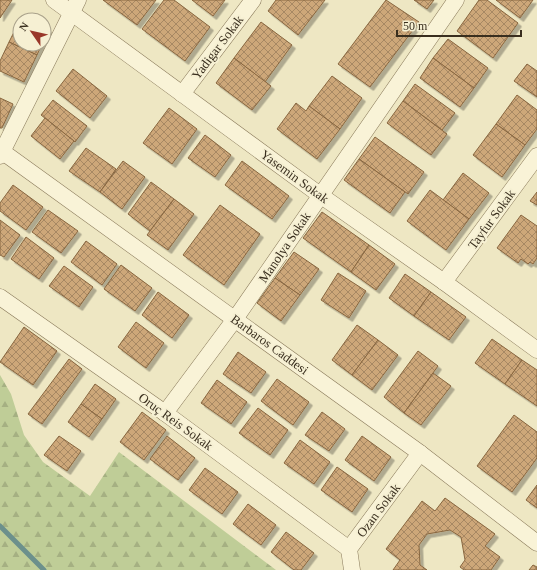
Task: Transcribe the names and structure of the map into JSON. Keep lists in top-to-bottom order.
{
  "streets": {
    "street": [
      "Yadigar Sokak",
      "Yasemin Sokak",
      "Tayfur Sokak",
      "Manolya Sokak",
      "Barbaros Caddesi",
      "Oruç Reis Sokak",
      "Ozan Sokak"
    ]
  },
  "crossings": [
    ["Yadigar Sokak", "Yasemin Sokak"],
    ["Yasemin Sokak", "Tayfur Sokak"],
    ["Yasemin Sokak", "Manolya Sokak"],
    ["Manolya Sokak", "Barbaros Caddesi"],
    ["Manolya Sokak", "Oruç Reis Sokak"],
    ["Barbaros Caddesi", "Ozan Sokak"],
    ["Oruç Reis Sokak", "Ozan Sokak"]
  ],
  "scale_bar": "50 m",
  "north": "top left"
}
